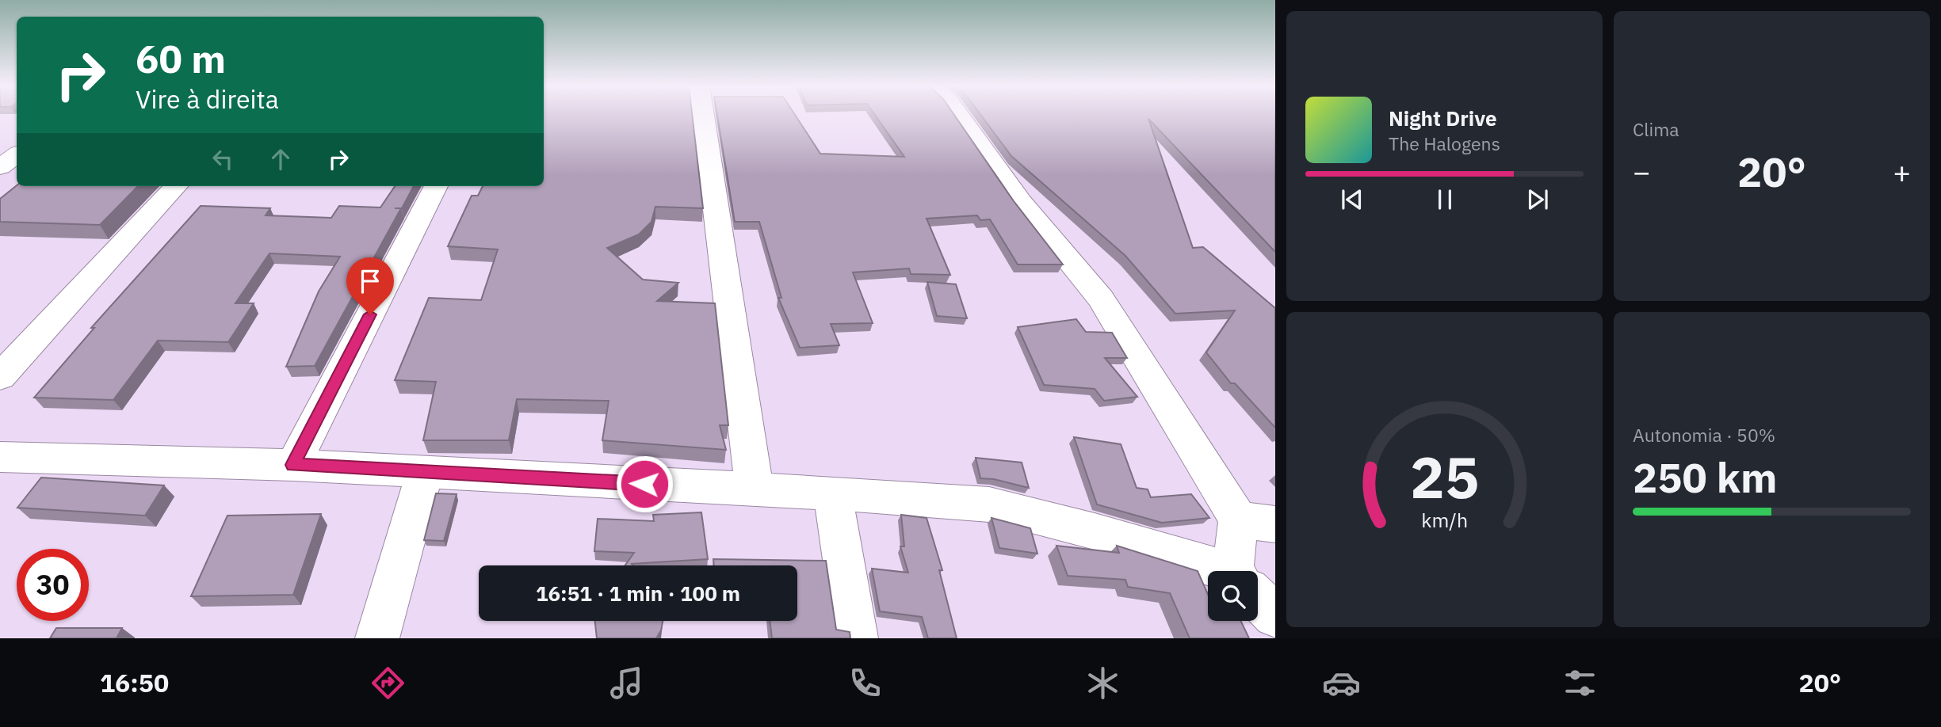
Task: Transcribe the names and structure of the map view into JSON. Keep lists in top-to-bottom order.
{
  "page": {
    "tile": [
      "Clima",
      ["Autonomia · 50%", "250 km"]
    ],
    "turn": ["60 m", "Vire à direita"],
    "song": ["Night Drive", "The Halogens"],
    "heat": ["−", "20°", "+"],
    "limit": "30",
    "trip": "16:51 · 1 min · 100 m",
    "tabs": ["16:50", "20°"],
    "gauge": ["25", "km/h"]
  }
}
